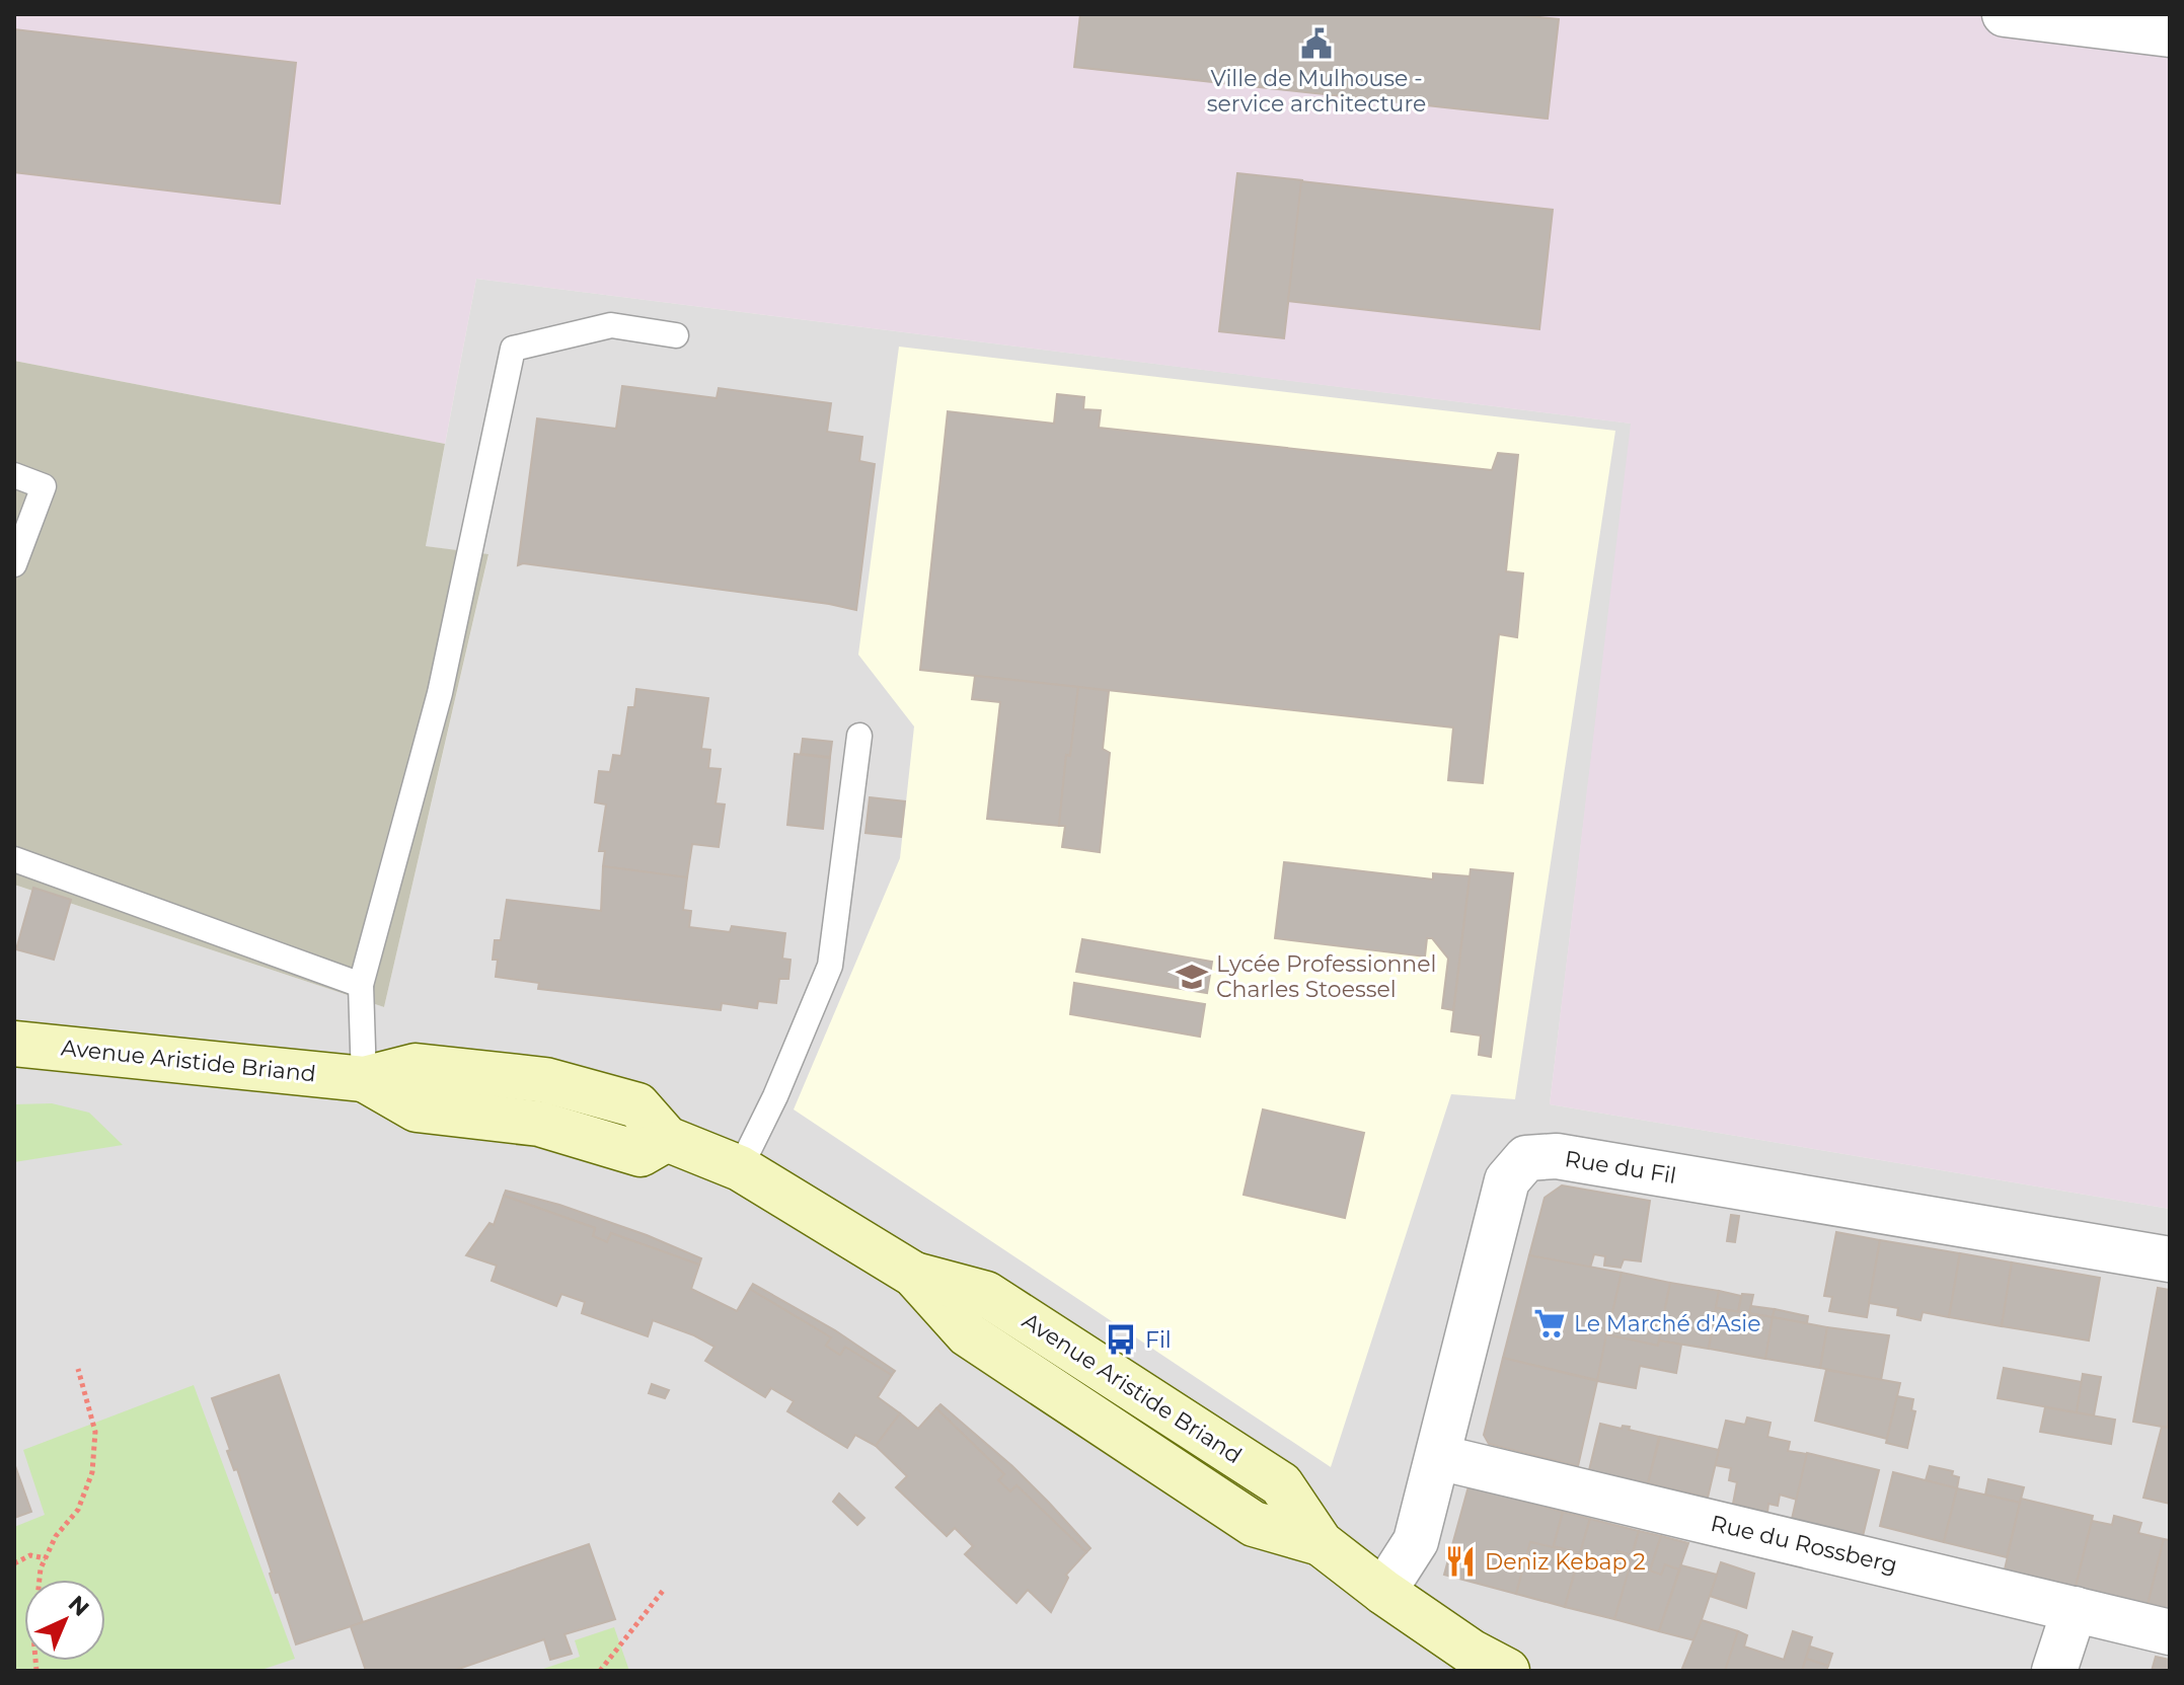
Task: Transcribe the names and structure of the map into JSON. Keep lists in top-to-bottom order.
{
  "streets": {
    "main road": ["Avenue Aristide Briand"],
    "street": ["Rue du Fil", "Rue du Rossberg"]
  },
  "crossings": [
    ["Avenue Aristide Briand", "Rue du Fil"],
    ["Rue du Fil", "Rue du Rossberg"]
  ],
  "places": {
    "public building": ["Ville de Mulhouse - service architecture"],
    "school or university": ["Lycée Professionnel Charles Stoessel"],
    "supermarket": ["Le Marché d'Asie"],
    "bus stop": ["Fil"],
    "restaurant": ["Deniz Kebap 2"]
  },
  "north": "top right"
}
